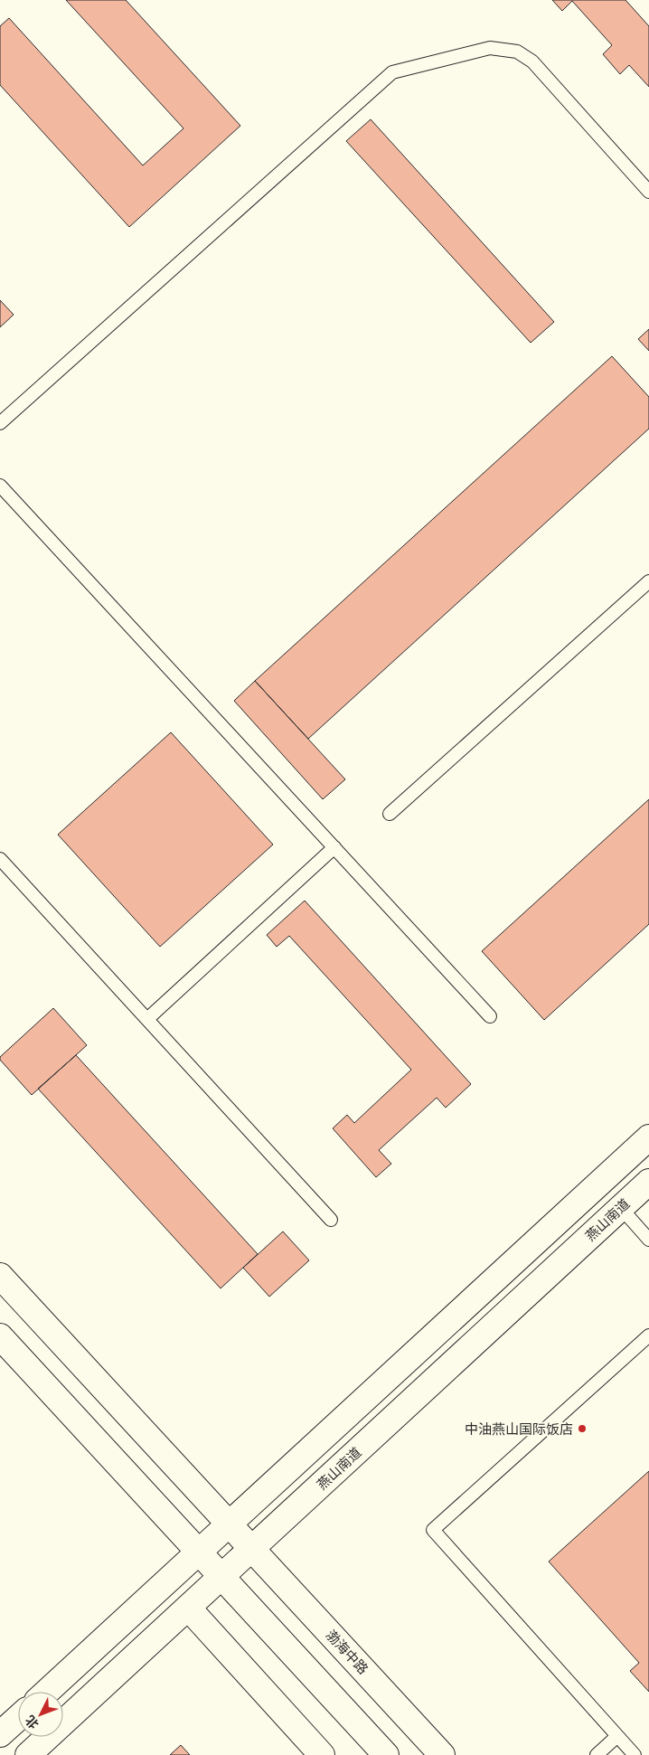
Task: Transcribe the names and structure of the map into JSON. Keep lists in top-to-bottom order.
{
  "streets": {
    "main road": ["燕山南道", "渤海中路"]
  },
  "crossings": [
    ["燕山南道", "渤海中路"]
  ],
  "places": ["中油燕山国际饭店"],
  "north": "bottom left"
}
